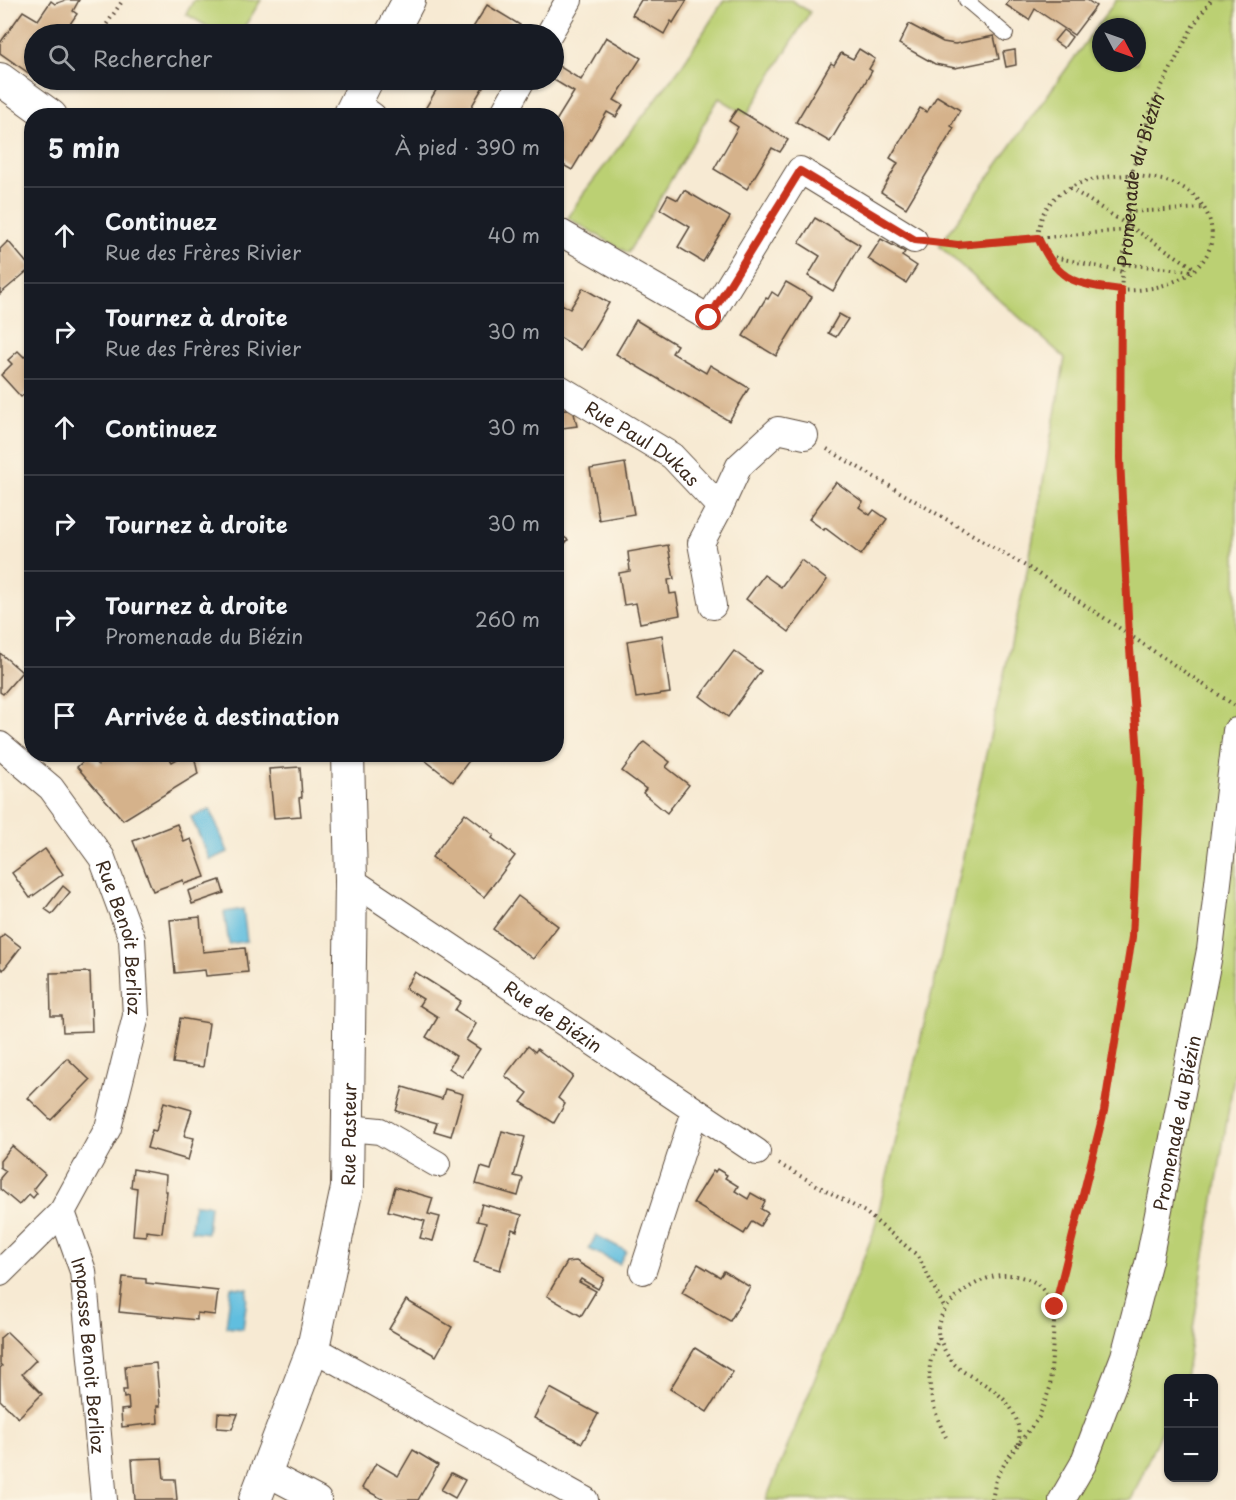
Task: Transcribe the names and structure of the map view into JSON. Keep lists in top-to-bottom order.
{
  "streets": {
    "street": [
      "Promenade du Biézin",
      "Rue Paul Dukas",
      "Rue Benoit Berlioz",
      "Rue de Biézin",
      "Rue Pasteur",
      "Impasse Benoit Berlioz"
    ]
  },
  "crossings": [
    ["Rue Benoit Berlioz", "Impasse Benoit Berlioz"],
    ["Rue de Biézin", "Rue Pasteur"]
  ],
  "north": "bottom right",
  "page": {
    "search": "Rechercher",
    "heading": ["5 min", "À pied · 390 m"],
    "list": [
      ["Continuez", "Rue des Frères Rivier", "40 m"],
      ["Tournez à droite", "Rue des Frères Rivier", "30 m"],
      ["Continuez", "30 m"],
      ["Tournez à droite", "30 m"],
      ["Tournez à droite", "Promenade du Biézin", "260 m"],
      "Arrivée à destination"
    ],
    "map_buttons": ["+", "−"]
  }
}
